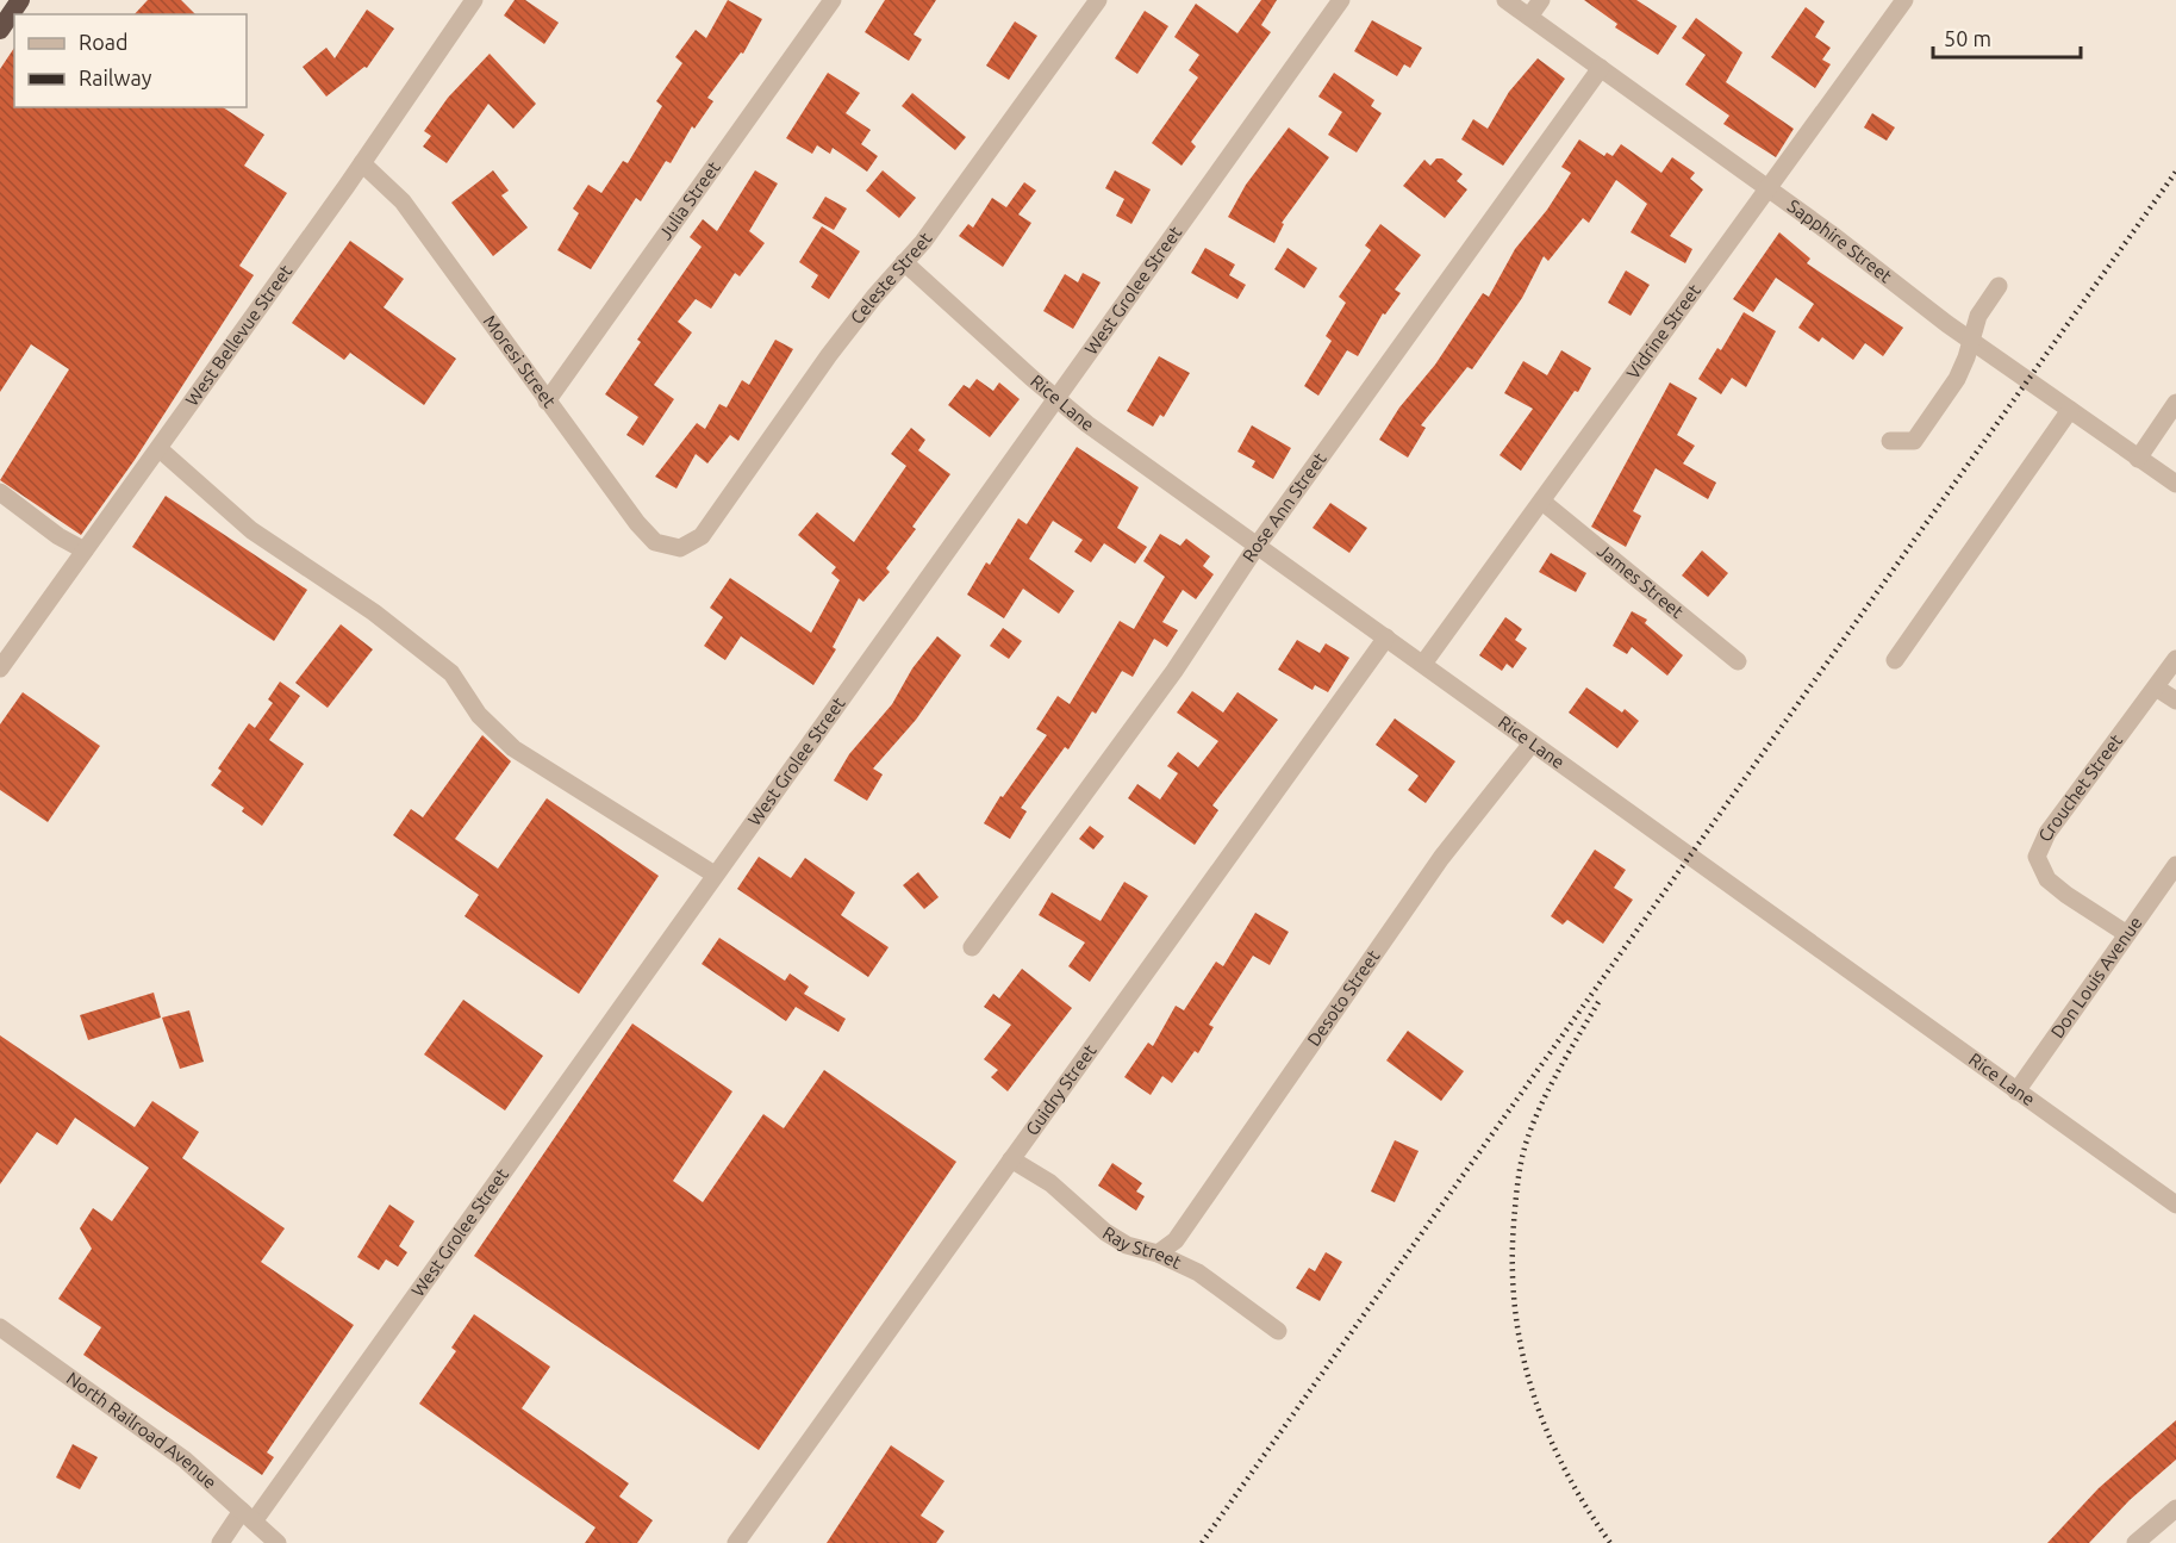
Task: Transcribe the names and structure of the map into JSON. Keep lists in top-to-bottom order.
{
  "streets": {
    "street": [
      "Julia Street",
      "Sapphire Street",
      "Celeste Street",
      "West Grolee Street",
      "Vidrine Street",
      "West Bellevue Street",
      "Moresi Street",
      "Rice Lane",
      "Rose Ann Street",
      "James Street",
      "Crouchet Street",
      "Don Louis Avenue",
      "Desoto Street",
      "Guidry Street",
      "Ray Street",
      "North Railroad Avenue"
    ]
  },
  "crossings": [
    ["Julia Street", "Moresi Street"],
    ["Sapphire Street", "Vidrine Street"],
    ["Sapphire Street", "Rose Ann Street"],
    ["Celeste Street", "Moresi Street"],
    ["Celeste Street", "Rice Lane"],
    ["West Grolee Street", "Rice Lane"],
    ["West Grolee Street", "North Railroad Avenue"],
    ["Vidrine Street", "Rice Lane"],
    ["Vidrine Street", "James Street"],
    ["West Bellevue Street", "Moresi Street"],
    ["Rice Lane", "Rose Ann Street"],
    ["Rice Lane", "Don Louis Avenue"],
    ["Rice Lane", "Desoto Street"],
    ["Rice Lane", "Guidry Street"],
    ["Crouchet Street", "Don Louis Avenue"],
    ["Desoto Street", "Ray Street"],
    ["Guidry Street", "Ray Street"]
  ],
  "legend": ["Road", "Railway"],
  "scale_bar": "50 m"
}
